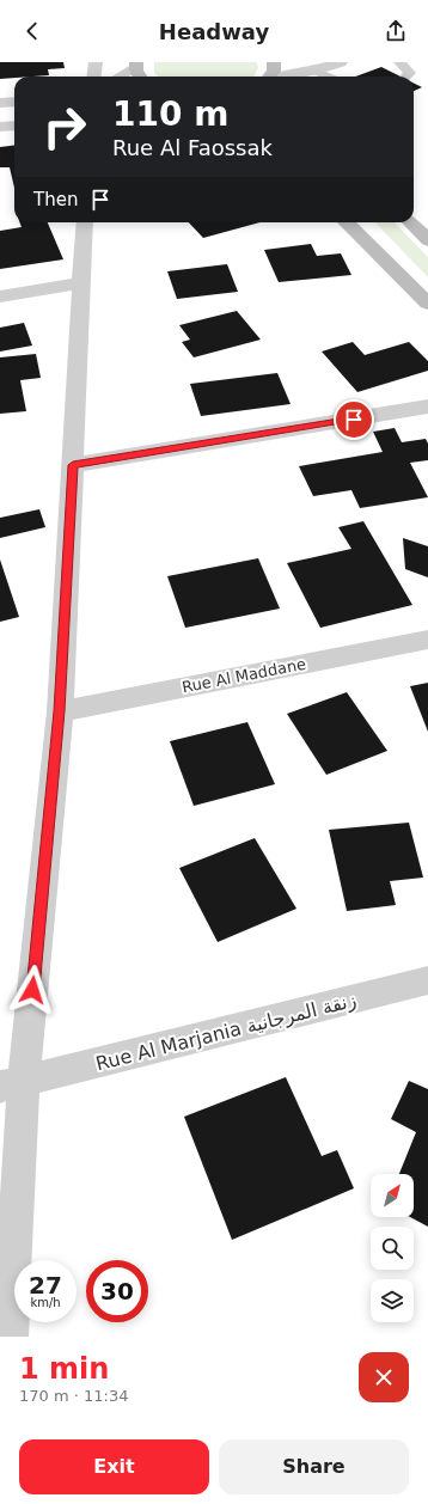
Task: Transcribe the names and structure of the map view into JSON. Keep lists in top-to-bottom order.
{
  "streets": {
    "street": ["Rue Al Maddane", "Rue Al Marjania زنقة المرجانية"]
  },
  "north": "top right",
  "page": {
    "header": "Headway",
    "turn": ["110 m", "Rue Al Faossak"],
    "then": "Then",
    "speed": "27 km/h",
    "limit": "30",
    "heading": ["1 min", "170 m · 11:34"],
    "buttons": ["Exit", "Share"]
  }
}
